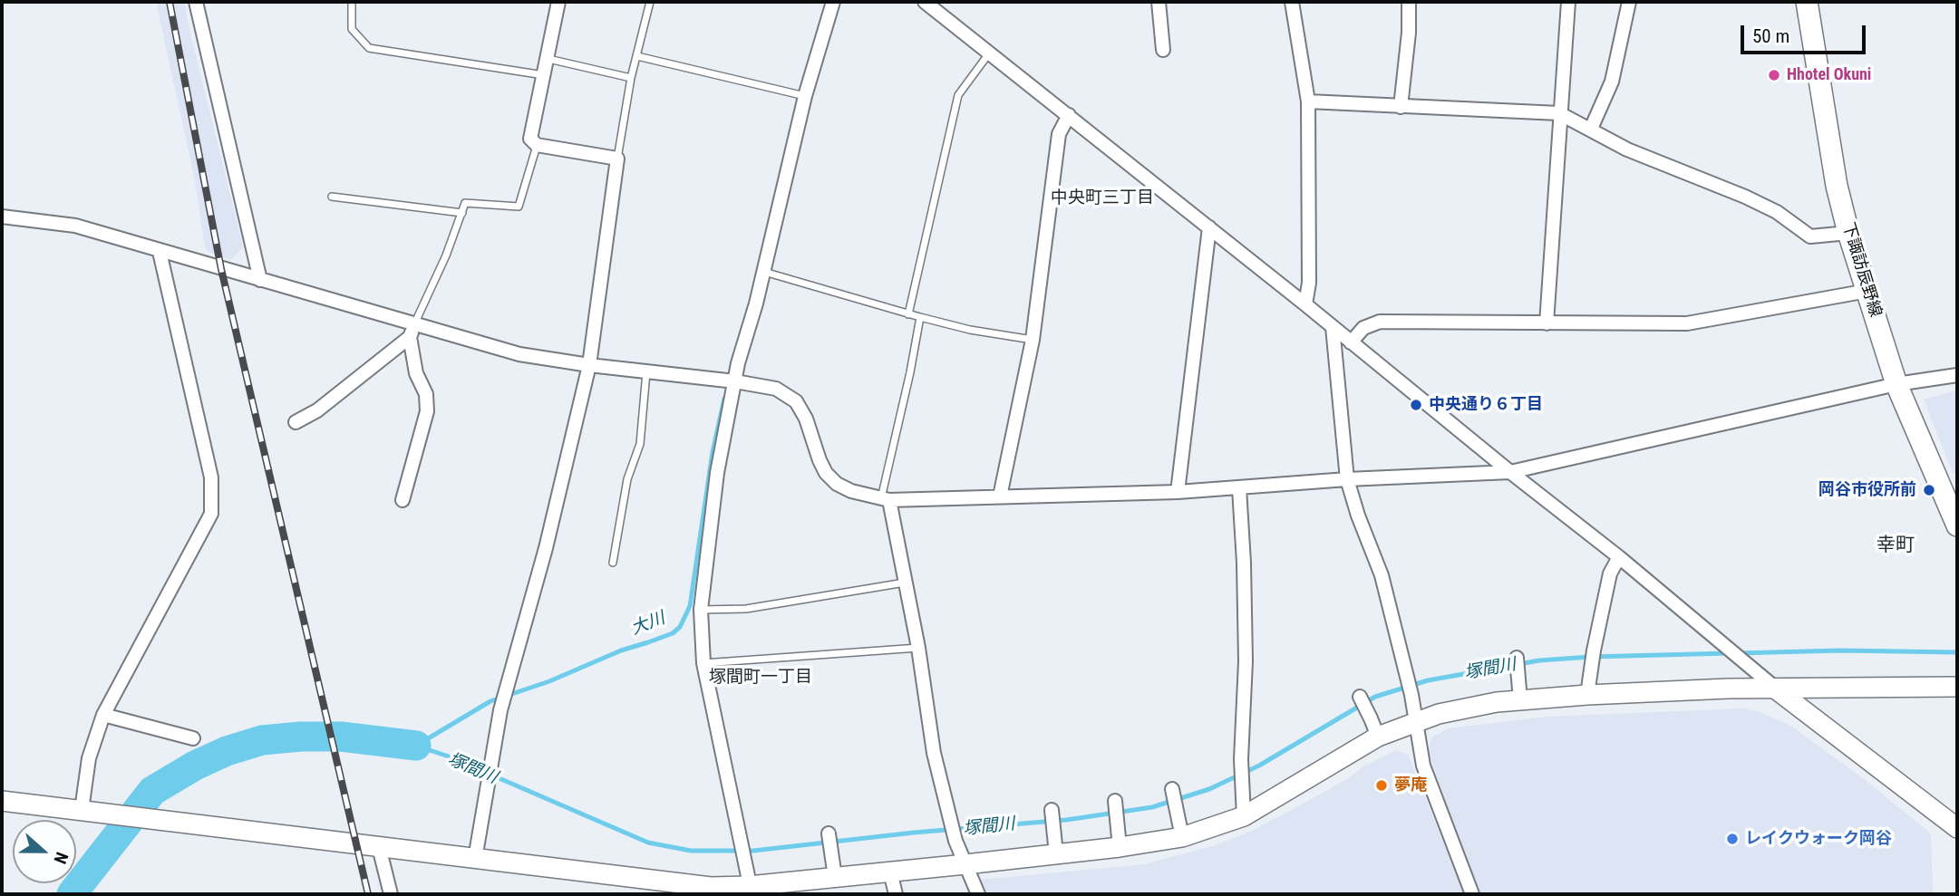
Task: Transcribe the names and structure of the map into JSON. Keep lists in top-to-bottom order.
{
  "streets": {
    "main road": ["下諏訪辰野線"]
  },
  "districts": ["中央町三丁目", "幸町", "塚間町一丁目"],
  "water": ["大川", "塚間川"],
  "places": [
    "Hhotel Okuni",
    "中央通り６丁目",
    "岡谷市役所前",
    "夢庵",
    "レイクウォーク岡谷"
  ],
  "scale_bar": "50 m",
  "north": "right"
}
